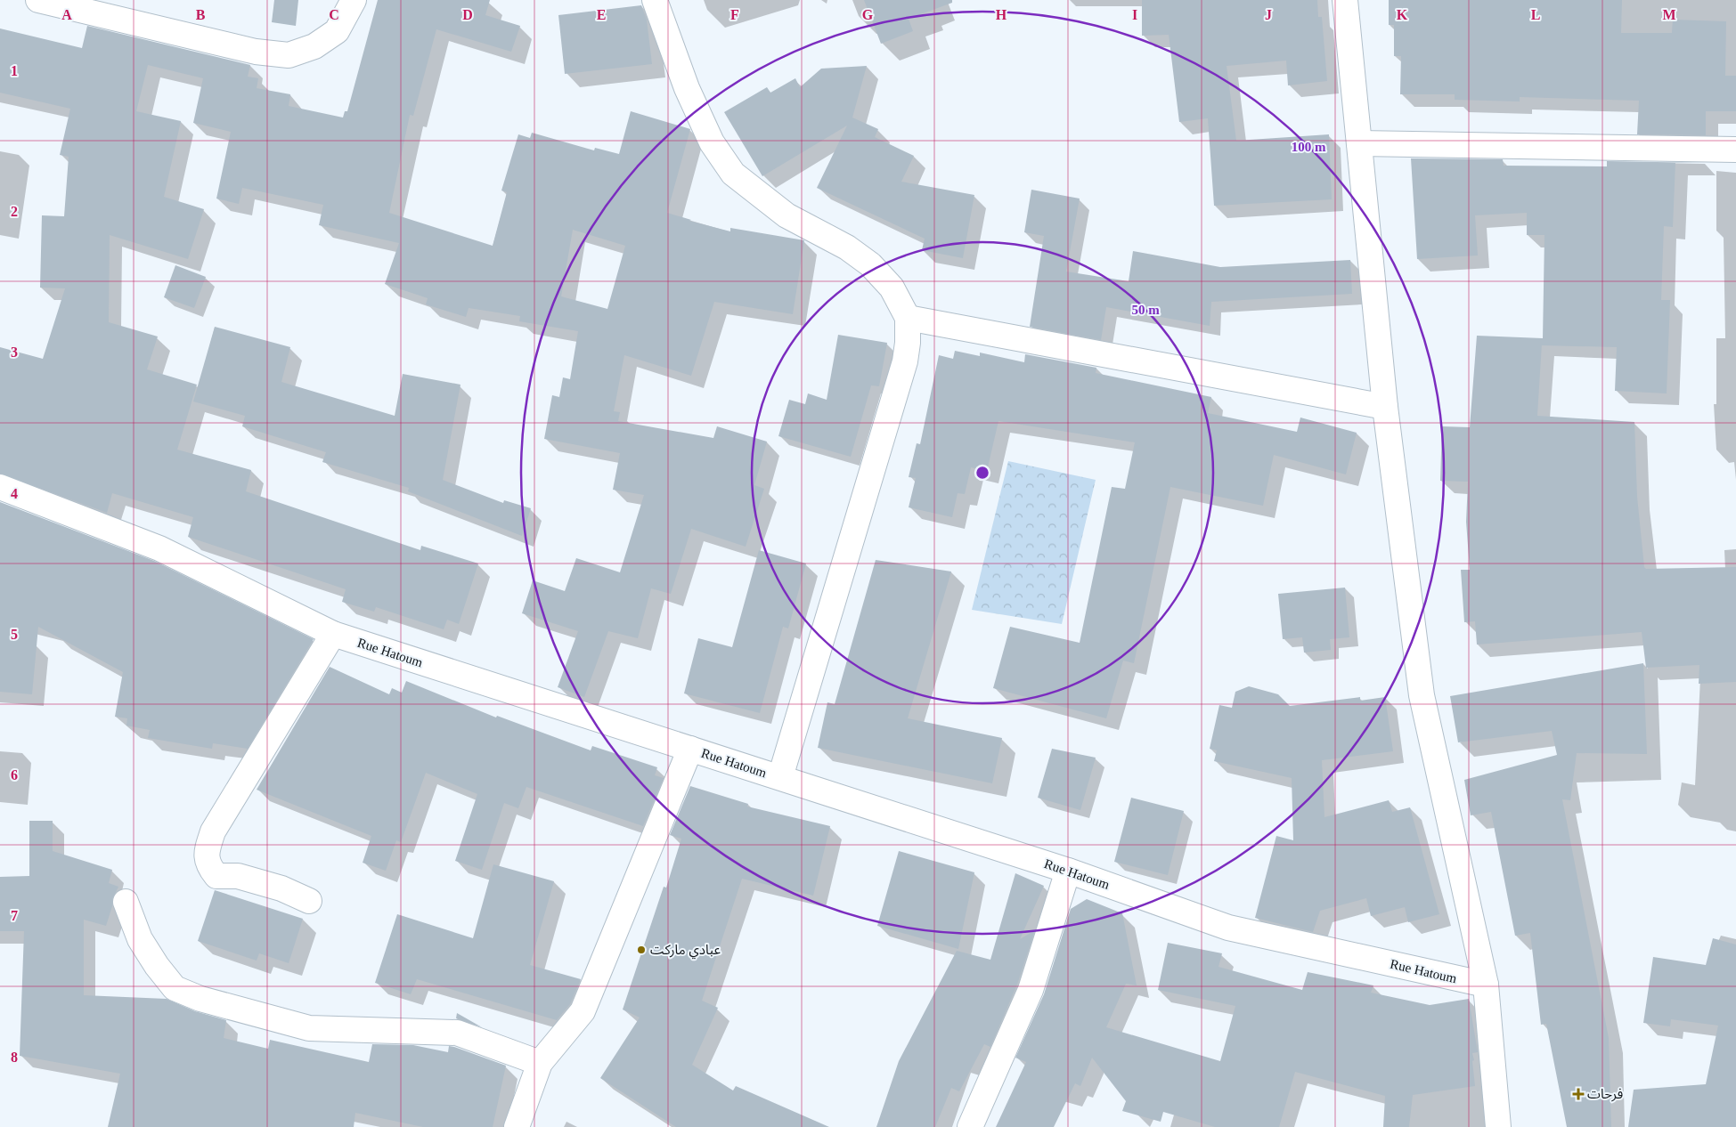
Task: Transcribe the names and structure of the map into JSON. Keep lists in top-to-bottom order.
{
  "streets": {
    "street": ["Rue Hatoum"]
  },
  "places": {
    "other": ["عبادي ماركت"],
    "health": ["فرحات"]
  },
  "grid": {
    "columns": [
      "A",
      "B",
      "C",
      "D",
      "E",
      "F",
      "G",
      "H",
      "I",
      "J",
      "K",
      "L",
      "M"
    ],
    "rows": [
      "1",
      "2",
      "3",
      "4",
      "5",
      "6",
      "7",
      "8"
    ]
  },
  "rings": ["100 m", "50 m"]
}
